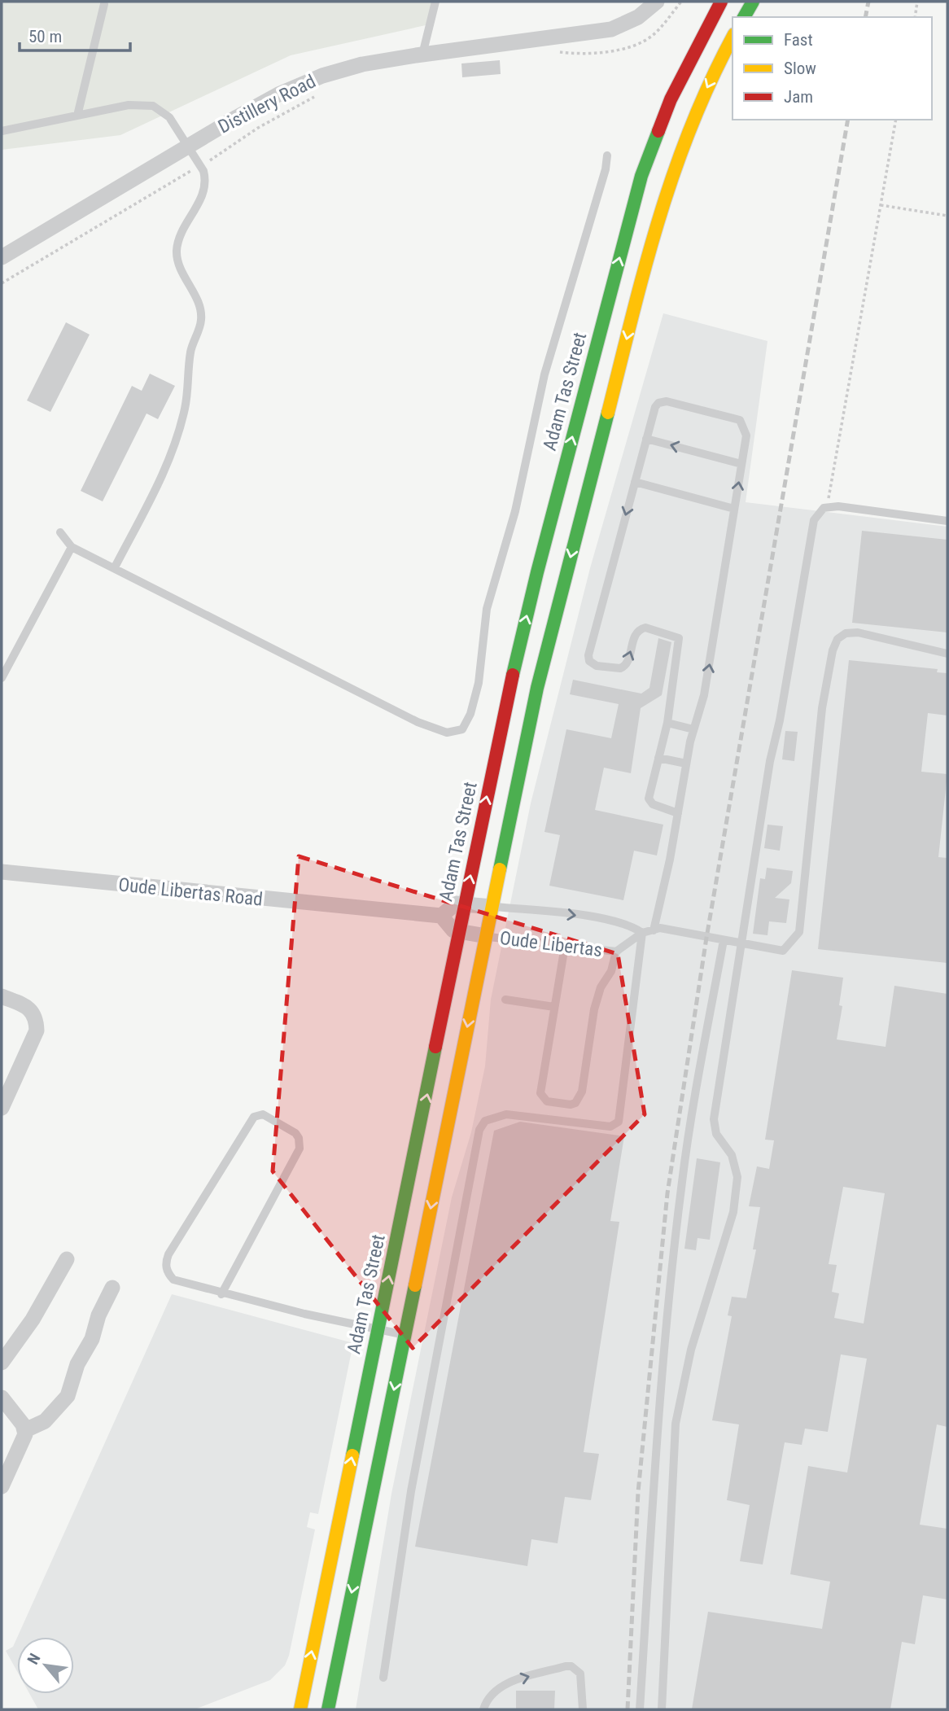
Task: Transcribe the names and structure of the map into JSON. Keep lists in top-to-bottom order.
{
  "streets": {
    "main road": ["Adam Tas Street"],
    "street": ["Distillery Road", "Oude Libertas Road"],
    "lane": ["Oude Libertas"]
  },
  "legend": ["Fast", "Slow", "Jam"],
  "scale_bar": "50 m",
  "north": "top left"
}
